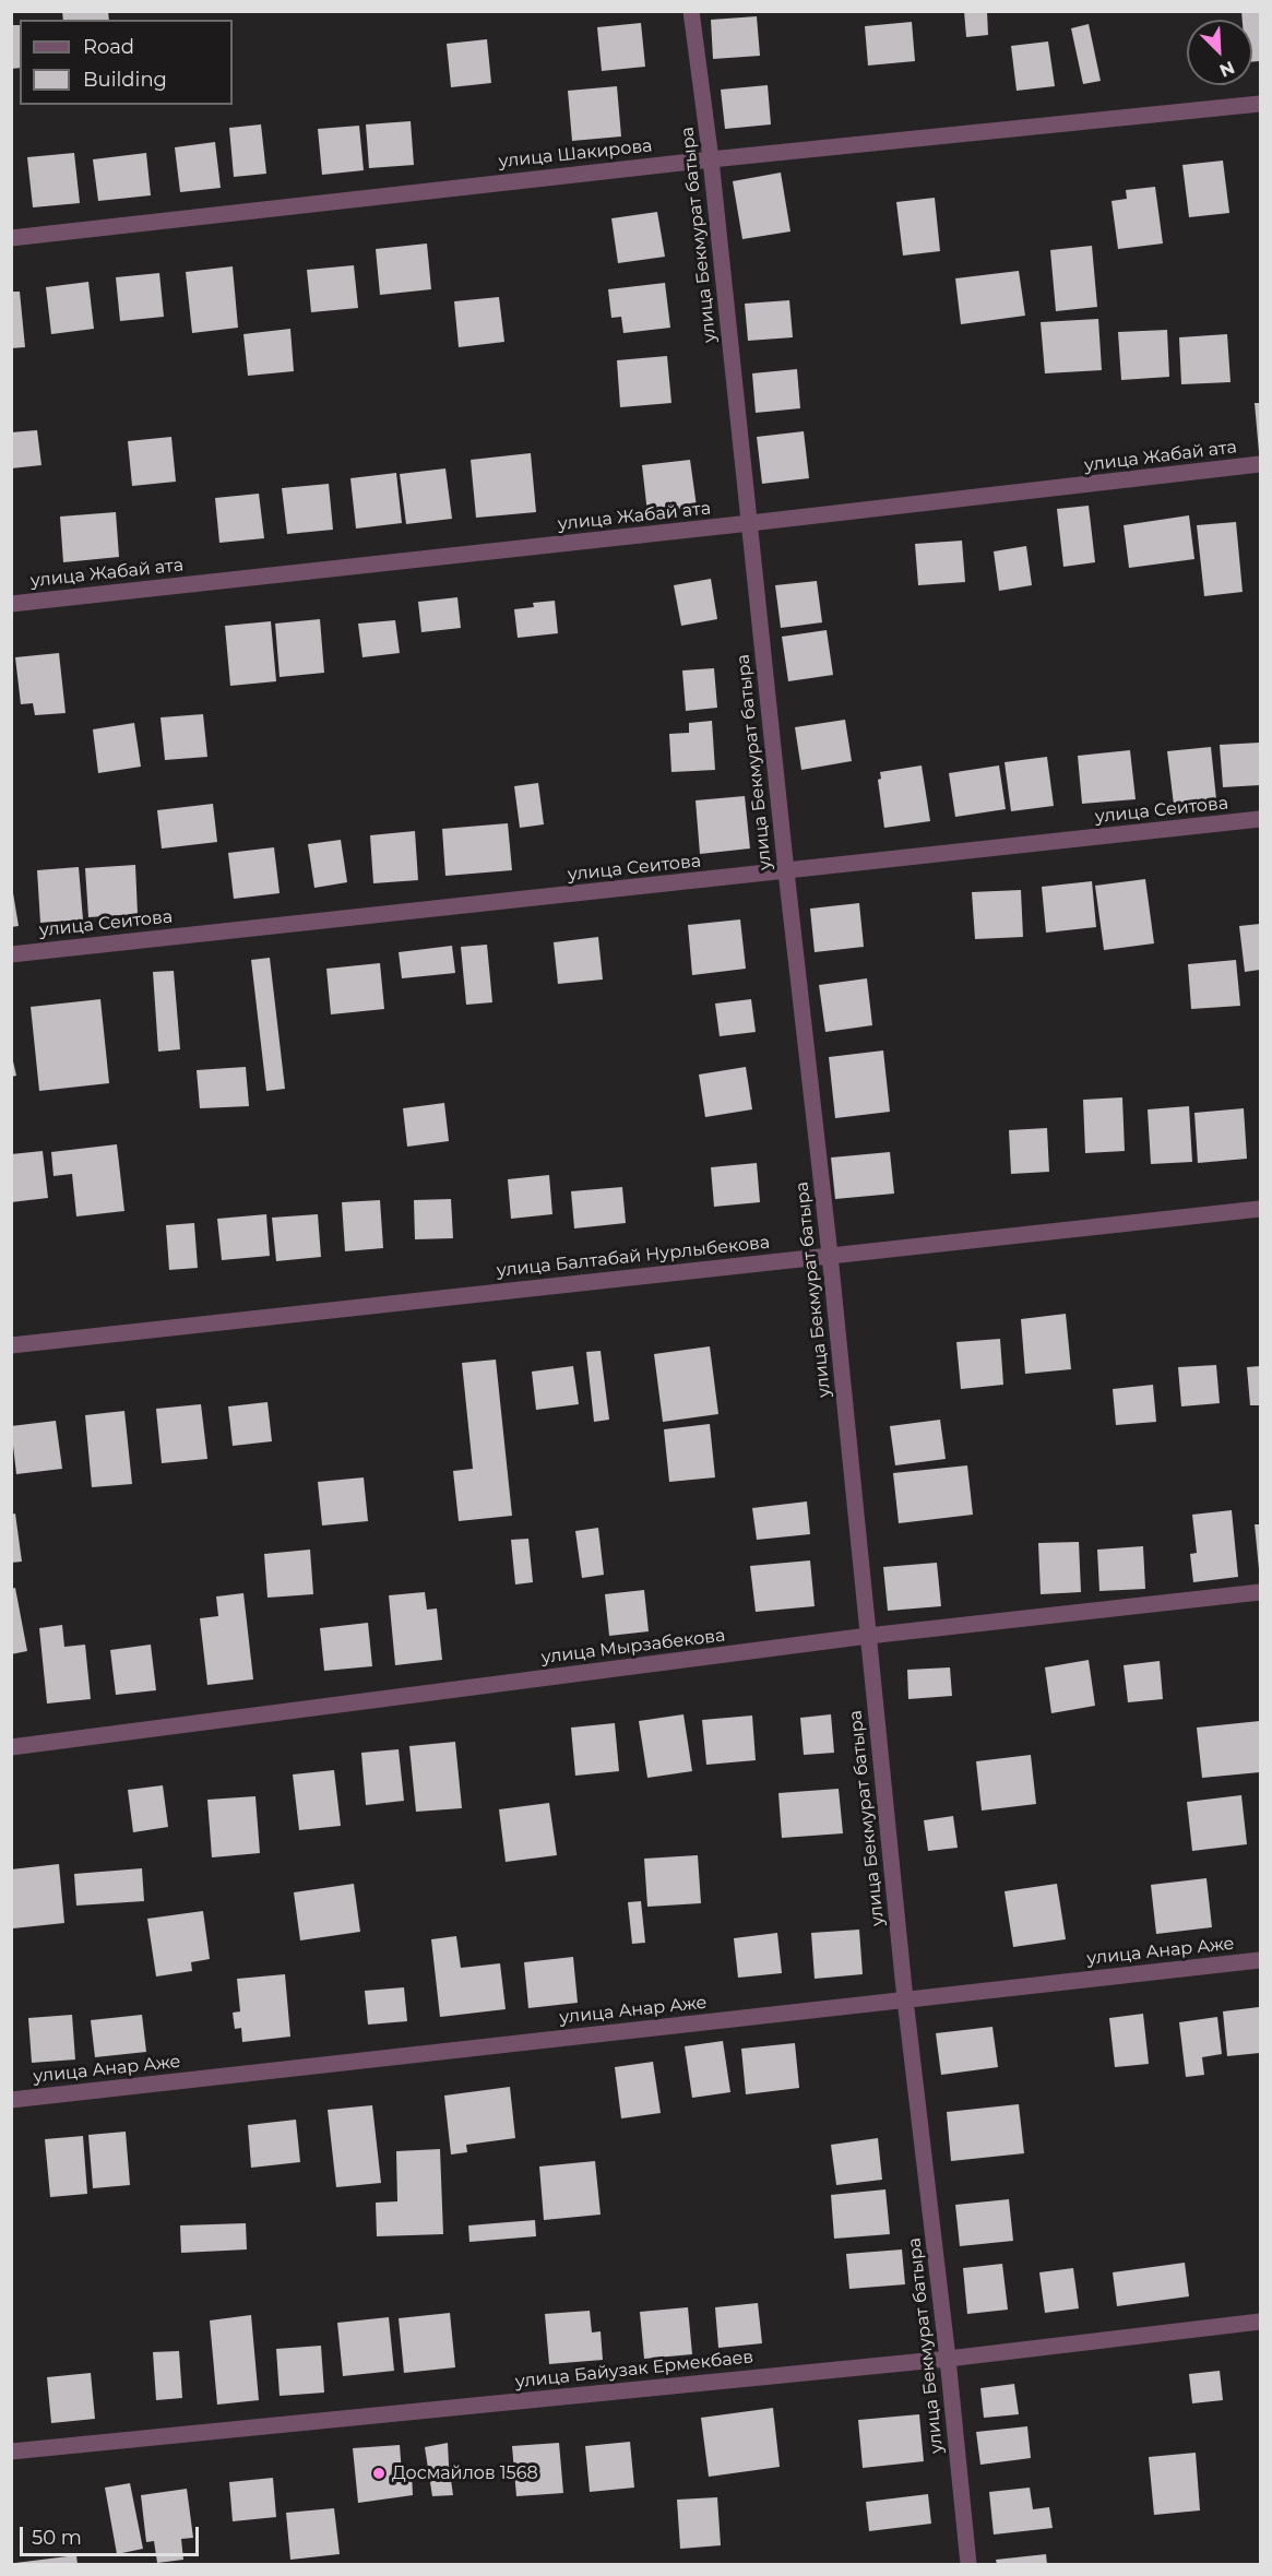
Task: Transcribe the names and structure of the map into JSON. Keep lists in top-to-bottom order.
{
  "streets": {
    "street": [
      "улица Шакирова",
      "улица Бекмурат батыра",
      "улица Жабай ата",
      "улица Сеитова",
      "улица Балтабай Нурлыбекова",
      "улица Мырзабекова",
      "улица Анар Аже",
      "улица Байузак Ермекбаев"
    ]
  },
  "crossings": [
    ["улица Шакирова", "улица Бекмурат батыра"],
    ["улица Бекмурат батыра", "улица Жабай ата"],
    ["улица Бекмурат батыра", "улица Сеитова"],
    ["улица Бекмурат батыра", "улица Балтабай Нурлыбекова"],
    ["улица Бекмурат батыра", "улица Мырзабекова"],
    ["улица Бекмурат батыра", "улица Анар Аже"],
    ["улица Бекмурат батыра", "улица Байузак Ермекбаев"]
  ],
  "places": ["Досмайлов 1568"],
  "legend": ["Road", "Building"],
  "scale_bar": "50 m",
  "north": "bottom right"
}
